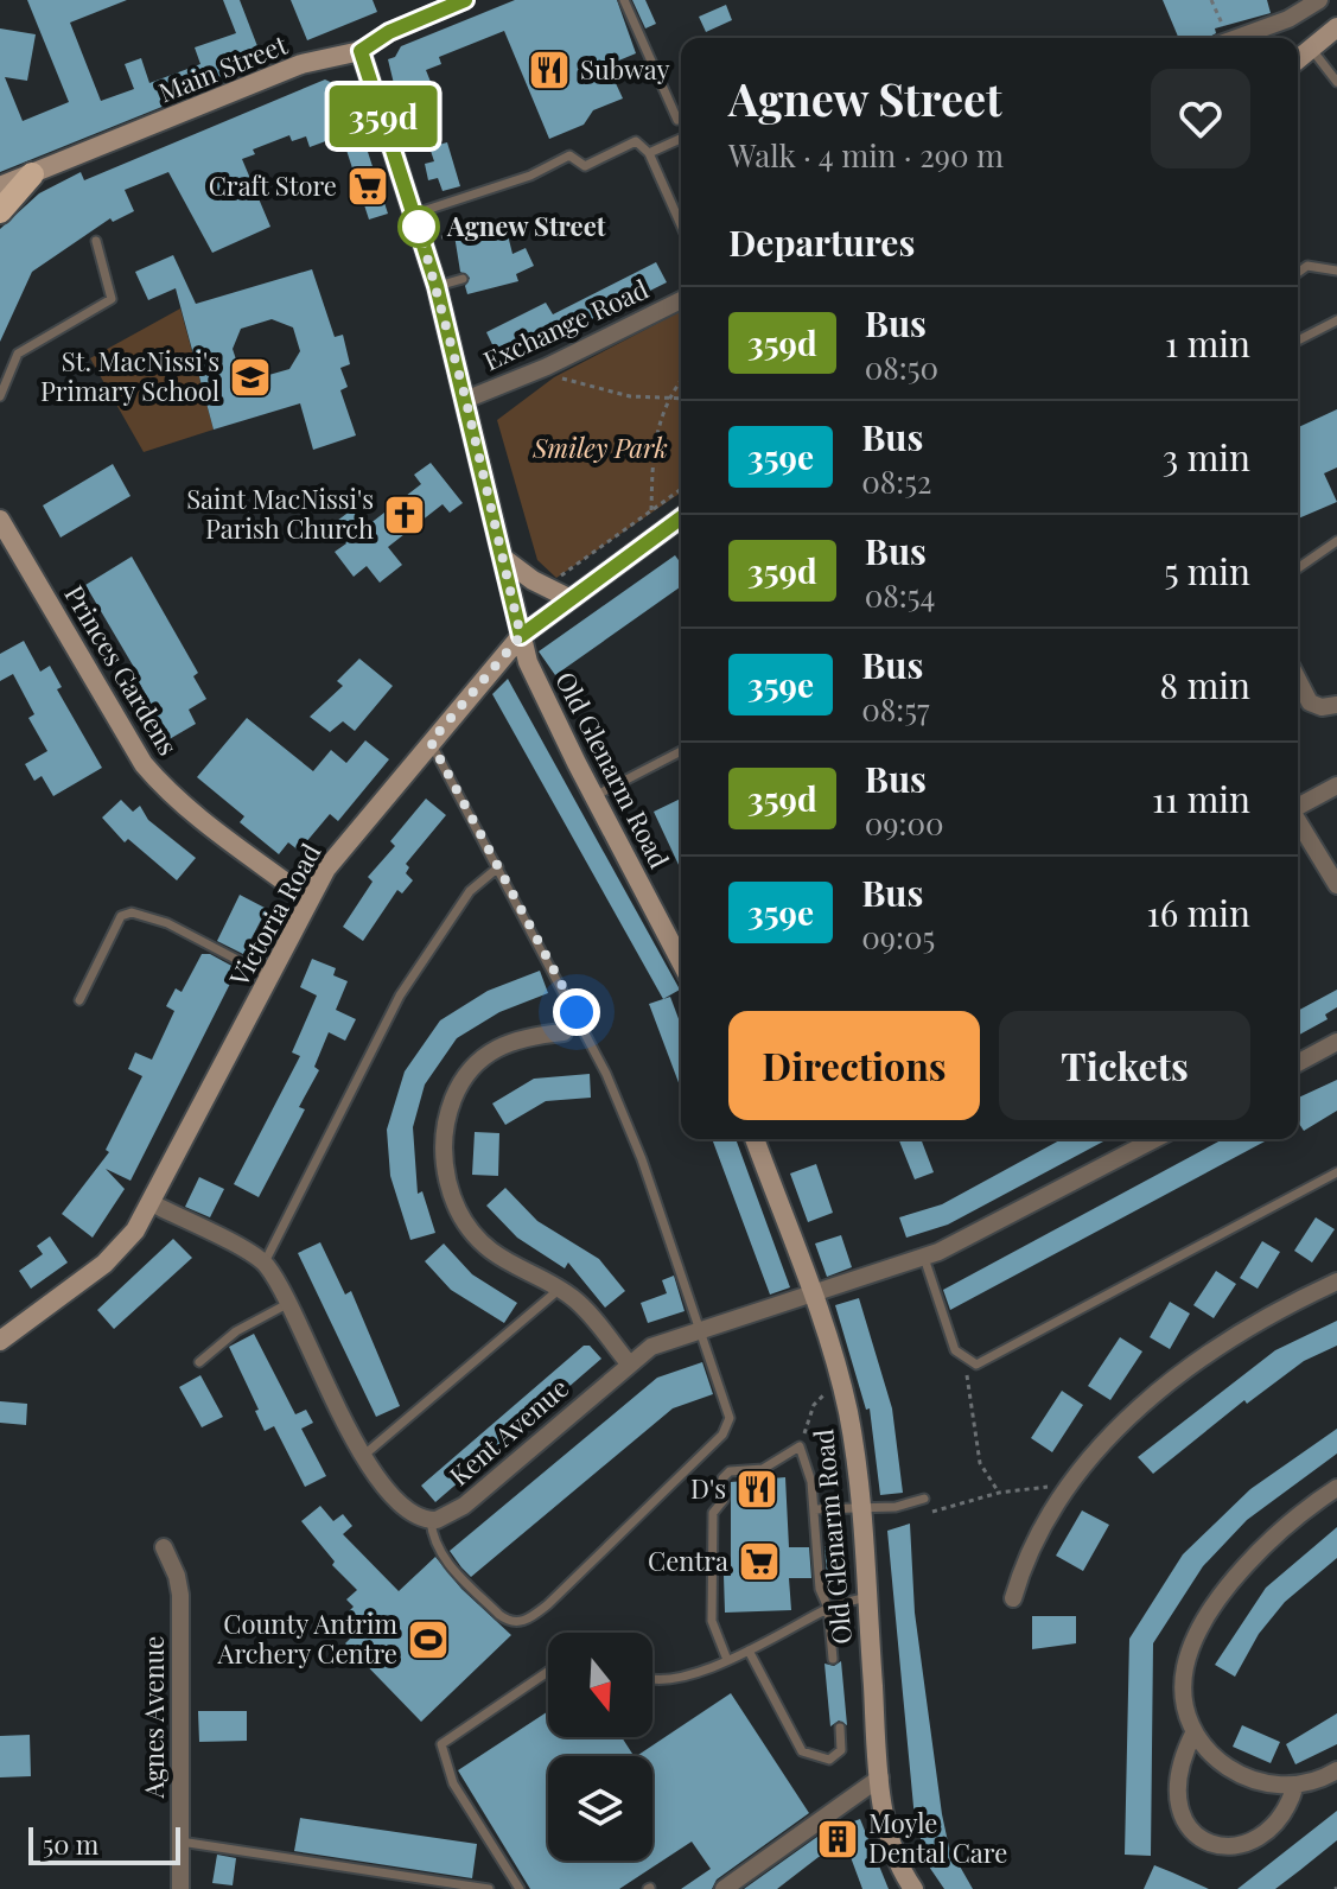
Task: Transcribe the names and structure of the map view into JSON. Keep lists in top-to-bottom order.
{
  "streets": {
    "street": [
      "Main Street",
      "Exchange Road",
      "Princes Gardens",
      "Old Glenarm Road",
      "Victoria Road",
      "Kent Avenue",
      "Agnes Avenue"
    ]
  },
  "crossings": [
    ["Princes Gardens", "Victoria Road"],
    ["Old Glenarm Road", "Victoria Road"],
    ["Old Glenarm Road", "Kent Avenue"]
  ],
  "parks": ["Smiley Park"],
  "places": {
    "restaurant": ["Subway", "D's"],
    "supermarket": ["Craft Store", "Centra"],
    "other": ["Agnew Street"],
    "school or university": ["St. MacNissi's Primary School"],
    "church": ["Saint MacNissi's Parish Church"],
    "sports": ["County Antrim Archery Centre"],
    "building": ["Moyle Dental Care"]
  },
  "lines": ["bus line 359d"],
  "scale_bar": "50 m",
  "north": "bottom",
  "page": {
    "on_map": "359d",
    "heading": [
      ["Agnew Street", "Walk · 4 min · 290 m"],
      "Departures"
    ],
    "list": [
      {
        "mark": "359d",
        "name": "Bus",
        "note": "08:50",
        "value": "1 min"
      },
      {
        "mark": "359e",
        "name": "Bus",
        "note": "08:52",
        "value": "3 min"
      },
      {
        "mark": "359d",
        "name": "Bus",
        "note": "08:54",
        "value": "5 min"
      },
      {
        "mark": "359e",
        "name": "Bus",
        "note": "08:57",
        "value": "8 min"
      },
      {
        "mark": "359d",
        "name": "Bus",
        "note": "09:00",
        "value": "11 min"
      },
      {
        "mark": "359e",
        "name": "Bus",
        "note": "09:05",
        "value": "16 min"
      }
    ],
    "buttons": ["Directions", "Tickets"],
    "scale": "50 m"
  }
}
